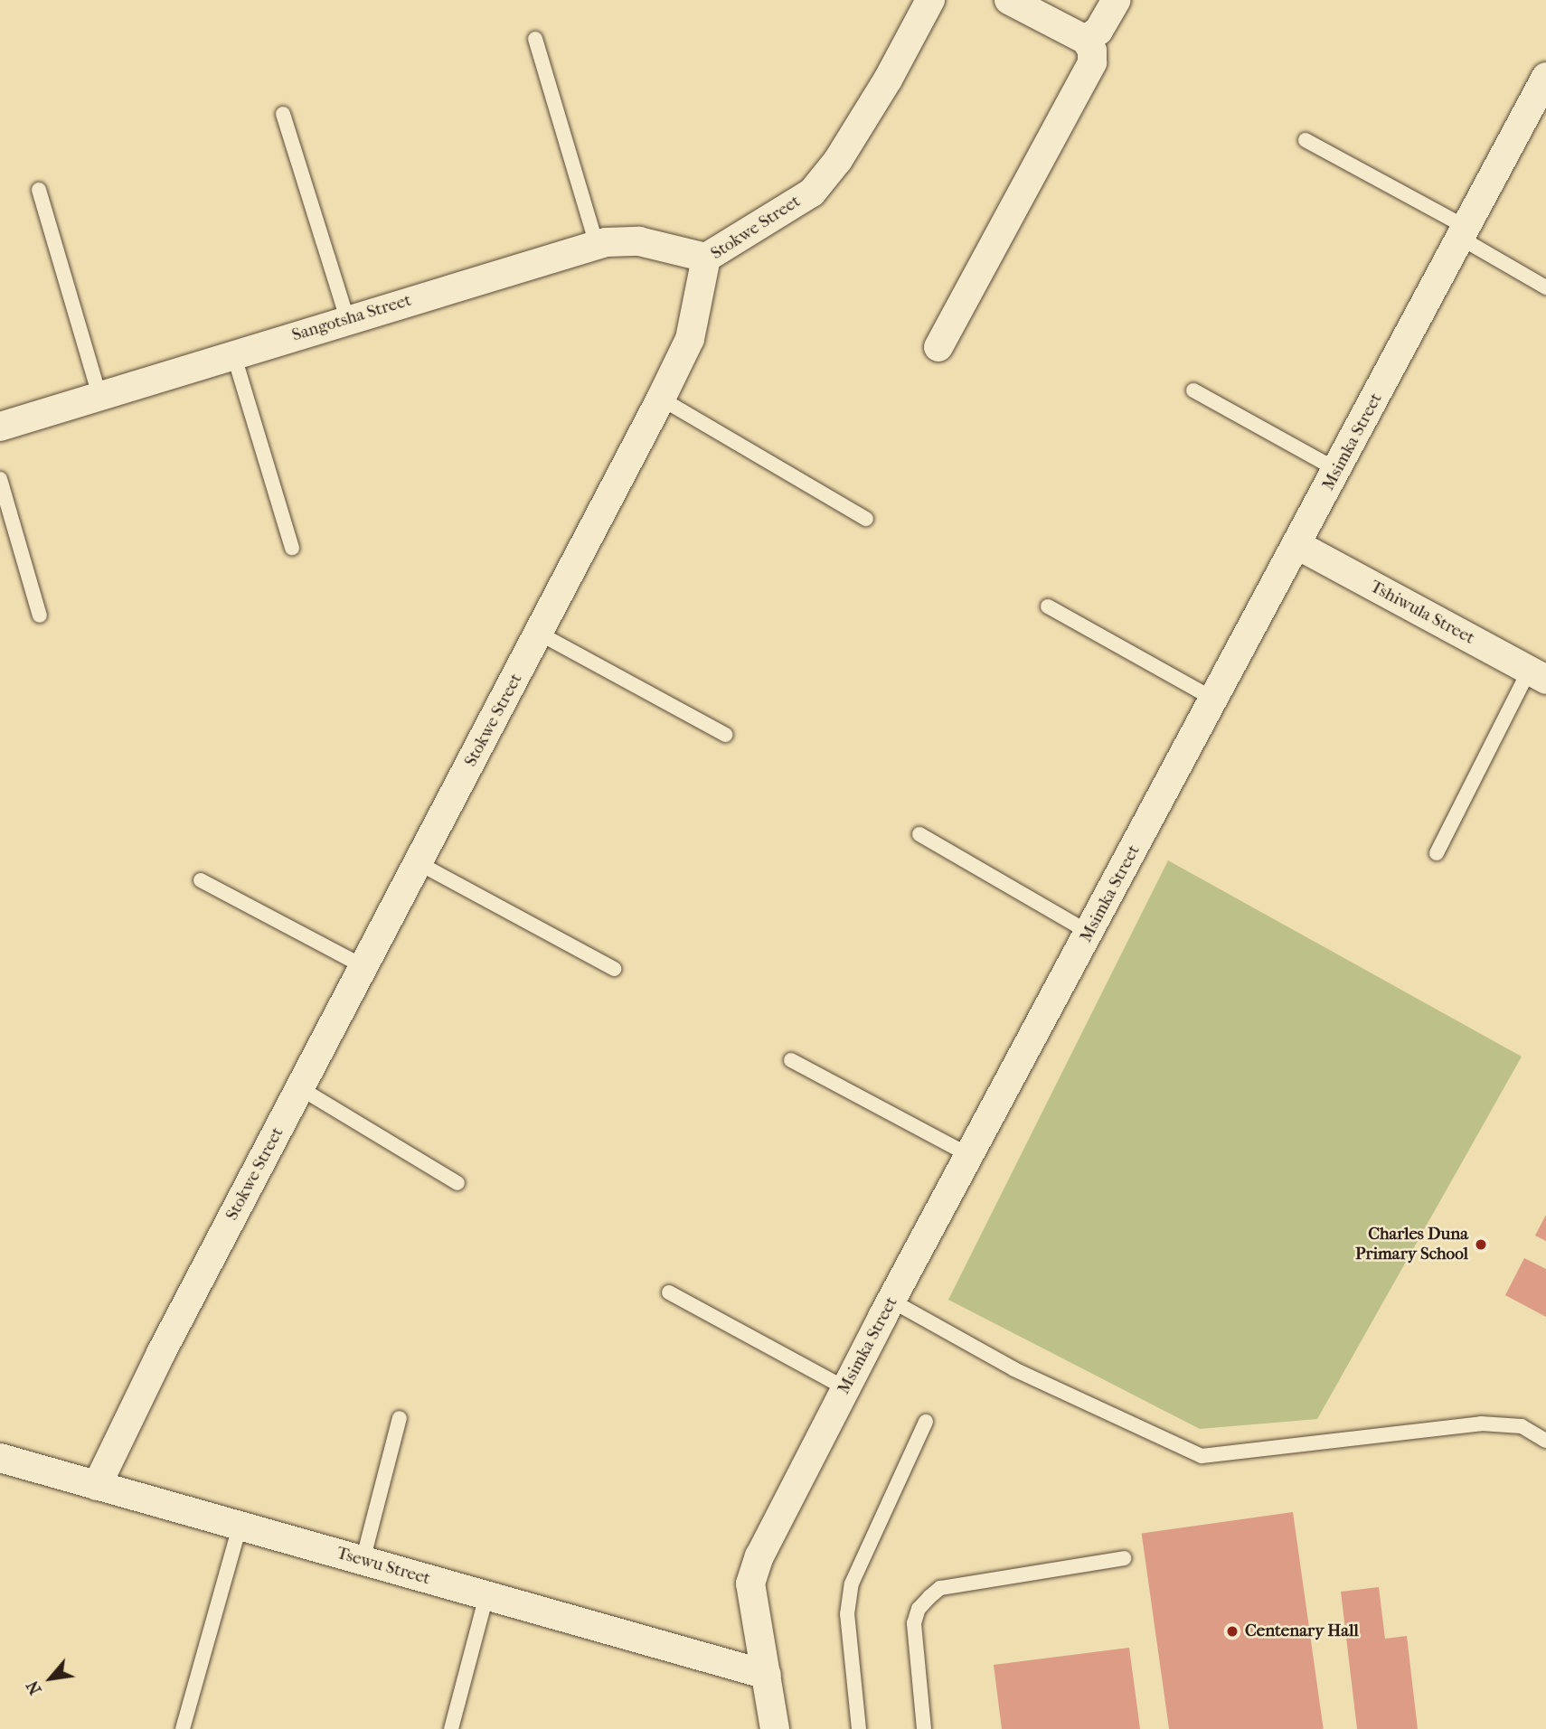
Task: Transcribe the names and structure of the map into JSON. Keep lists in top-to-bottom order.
{
  "streets": {
    "street": [
      "Stokwe Street",
      "Sangotsha Street",
      "Msimka Street",
      "Tshiwula Street",
      "Tsewu Street"
    ]
  },
  "crossings": [
    ["Stokwe Street", "Sangotsha Street"],
    ["Stokwe Street", "Tsewu Street"],
    ["Msimka Street", "Tshiwula Street"],
    ["Msimka Street", "Tsewu Street"]
  ],
  "places": ["Charles Duna Primary School", "Centenary Hall"],
  "north": "bottom left"
}
